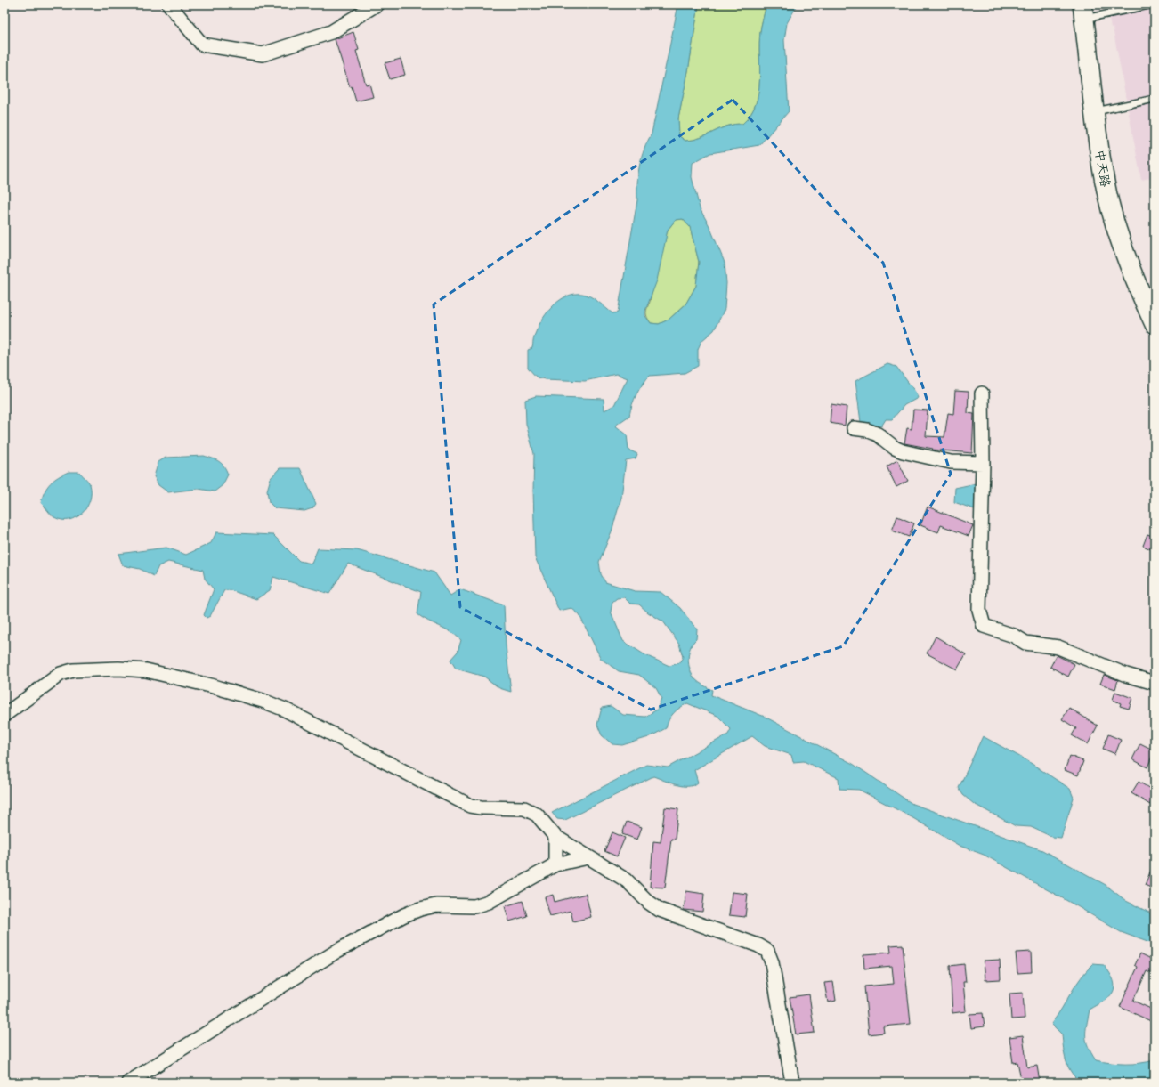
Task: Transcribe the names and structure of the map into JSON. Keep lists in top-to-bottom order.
{
  "streets": {
    "main road": ["中天路"]
  }
}
